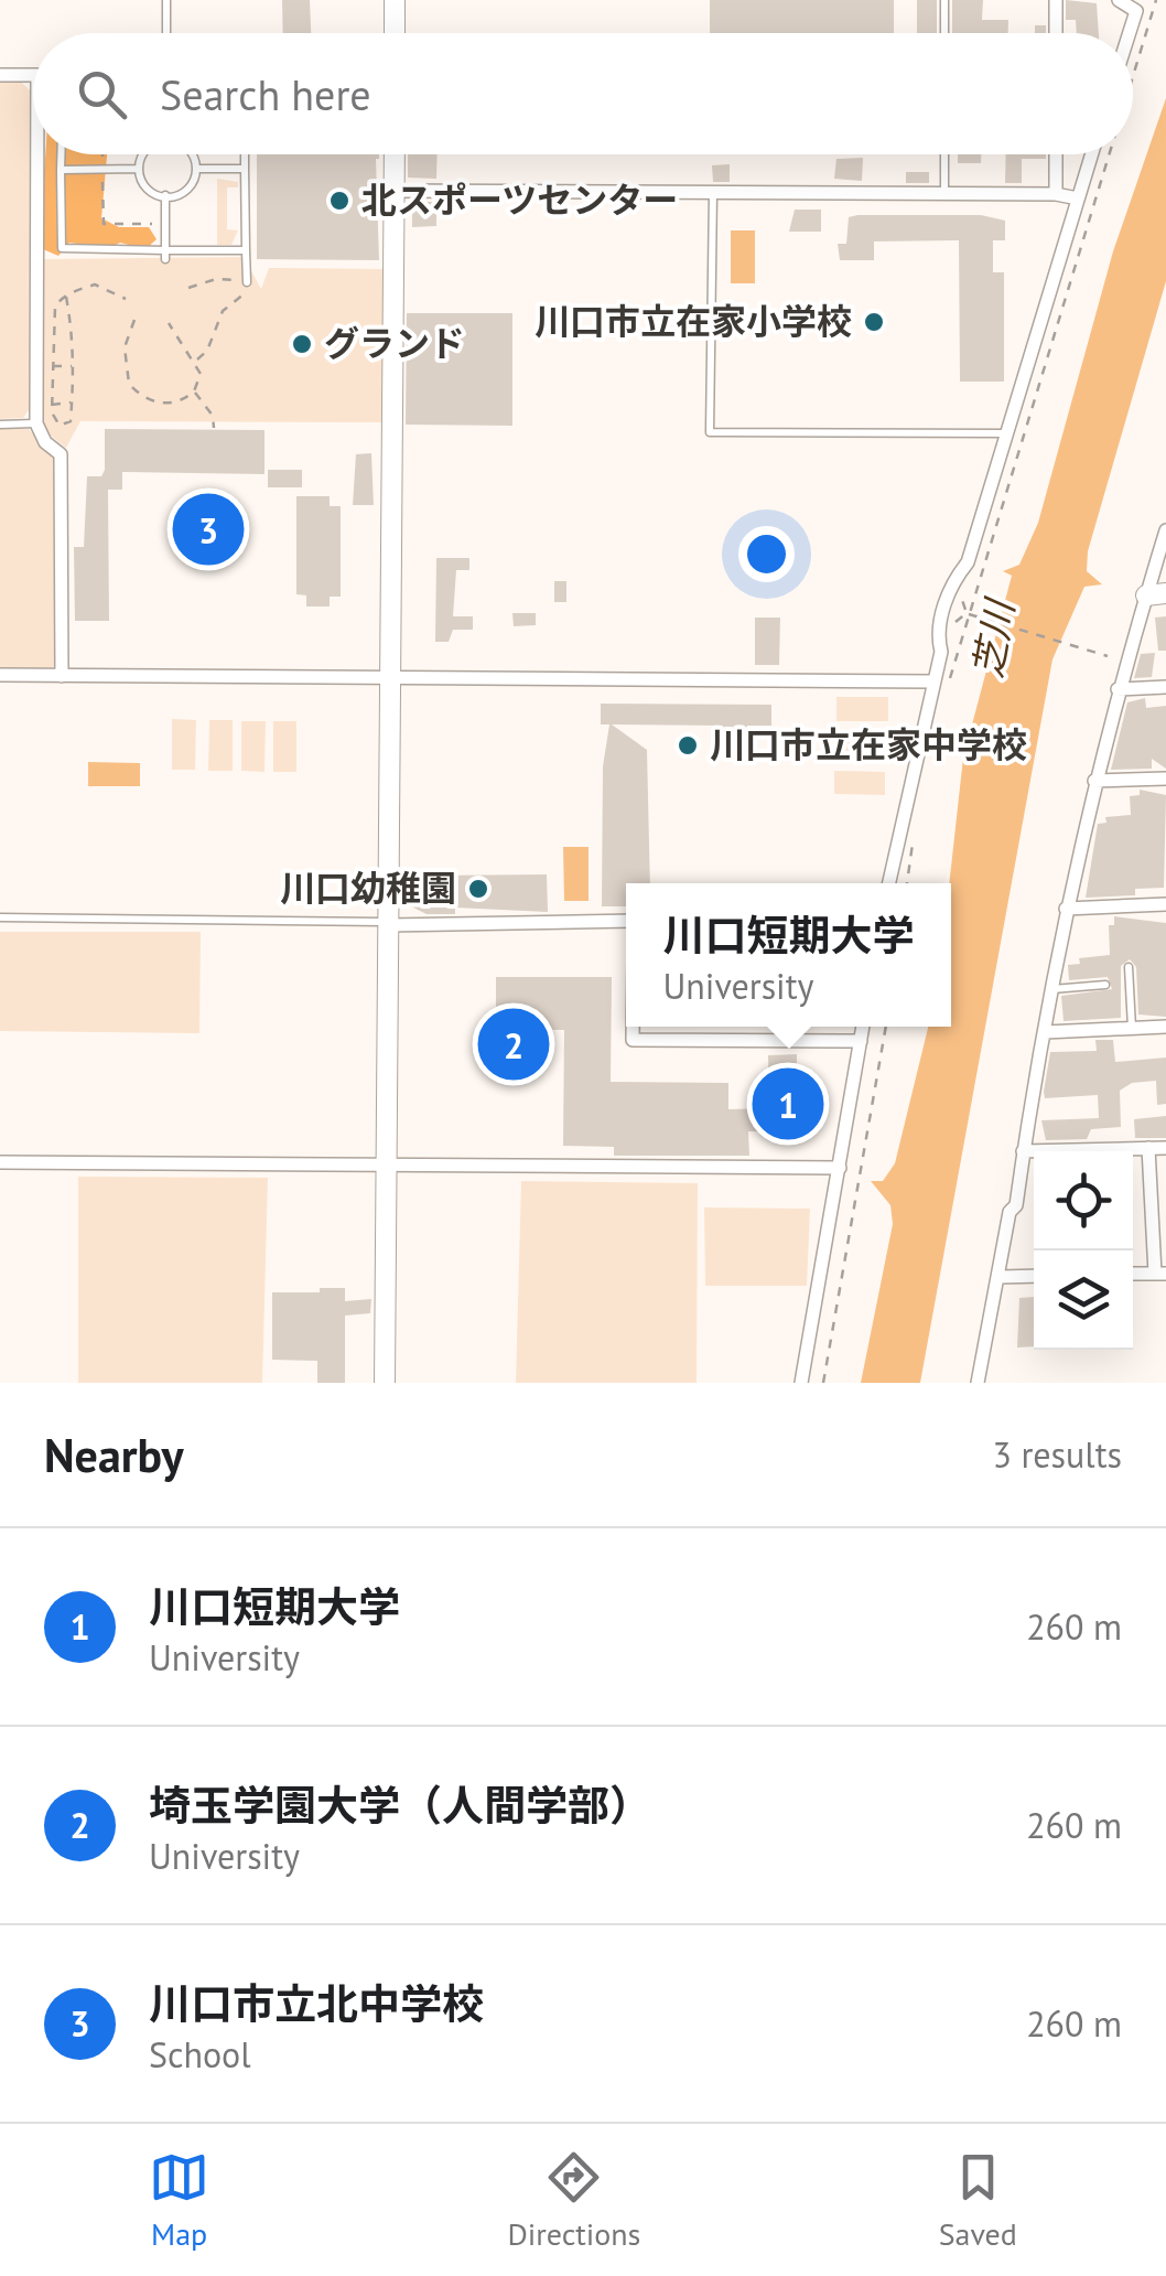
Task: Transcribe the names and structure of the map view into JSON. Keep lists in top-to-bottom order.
{
  "water": ["芝川"],
  "places": [
    "北スポーツセンター",
    "川口市立在家小学校",
    "グランド",
    "川口市立在家中学校",
    "川口幼稚園"
  ],
  "page": {
    "search": "Search here",
    "pins": ["3", "2", "1"],
    "popup": ["川口短期大学", "University"],
    "heading": ["Nearby", "3 results"],
    "list": [
      {
        "mark": "1",
        "name": "川口短期大学",
        "note": "University",
        "value": "260 m"
      },
      {
        "mark": "2",
        "name": "埼玉学園大学（人間学部）",
        "note": "University",
        "value": "260 m"
      },
      {
        "mark": "3",
        "name": "川口市立北中学校",
        "note": "School",
        "value": "260 m"
      }
    ],
    "nav": ["Map", "Directions", "Saved"]
  }
}
